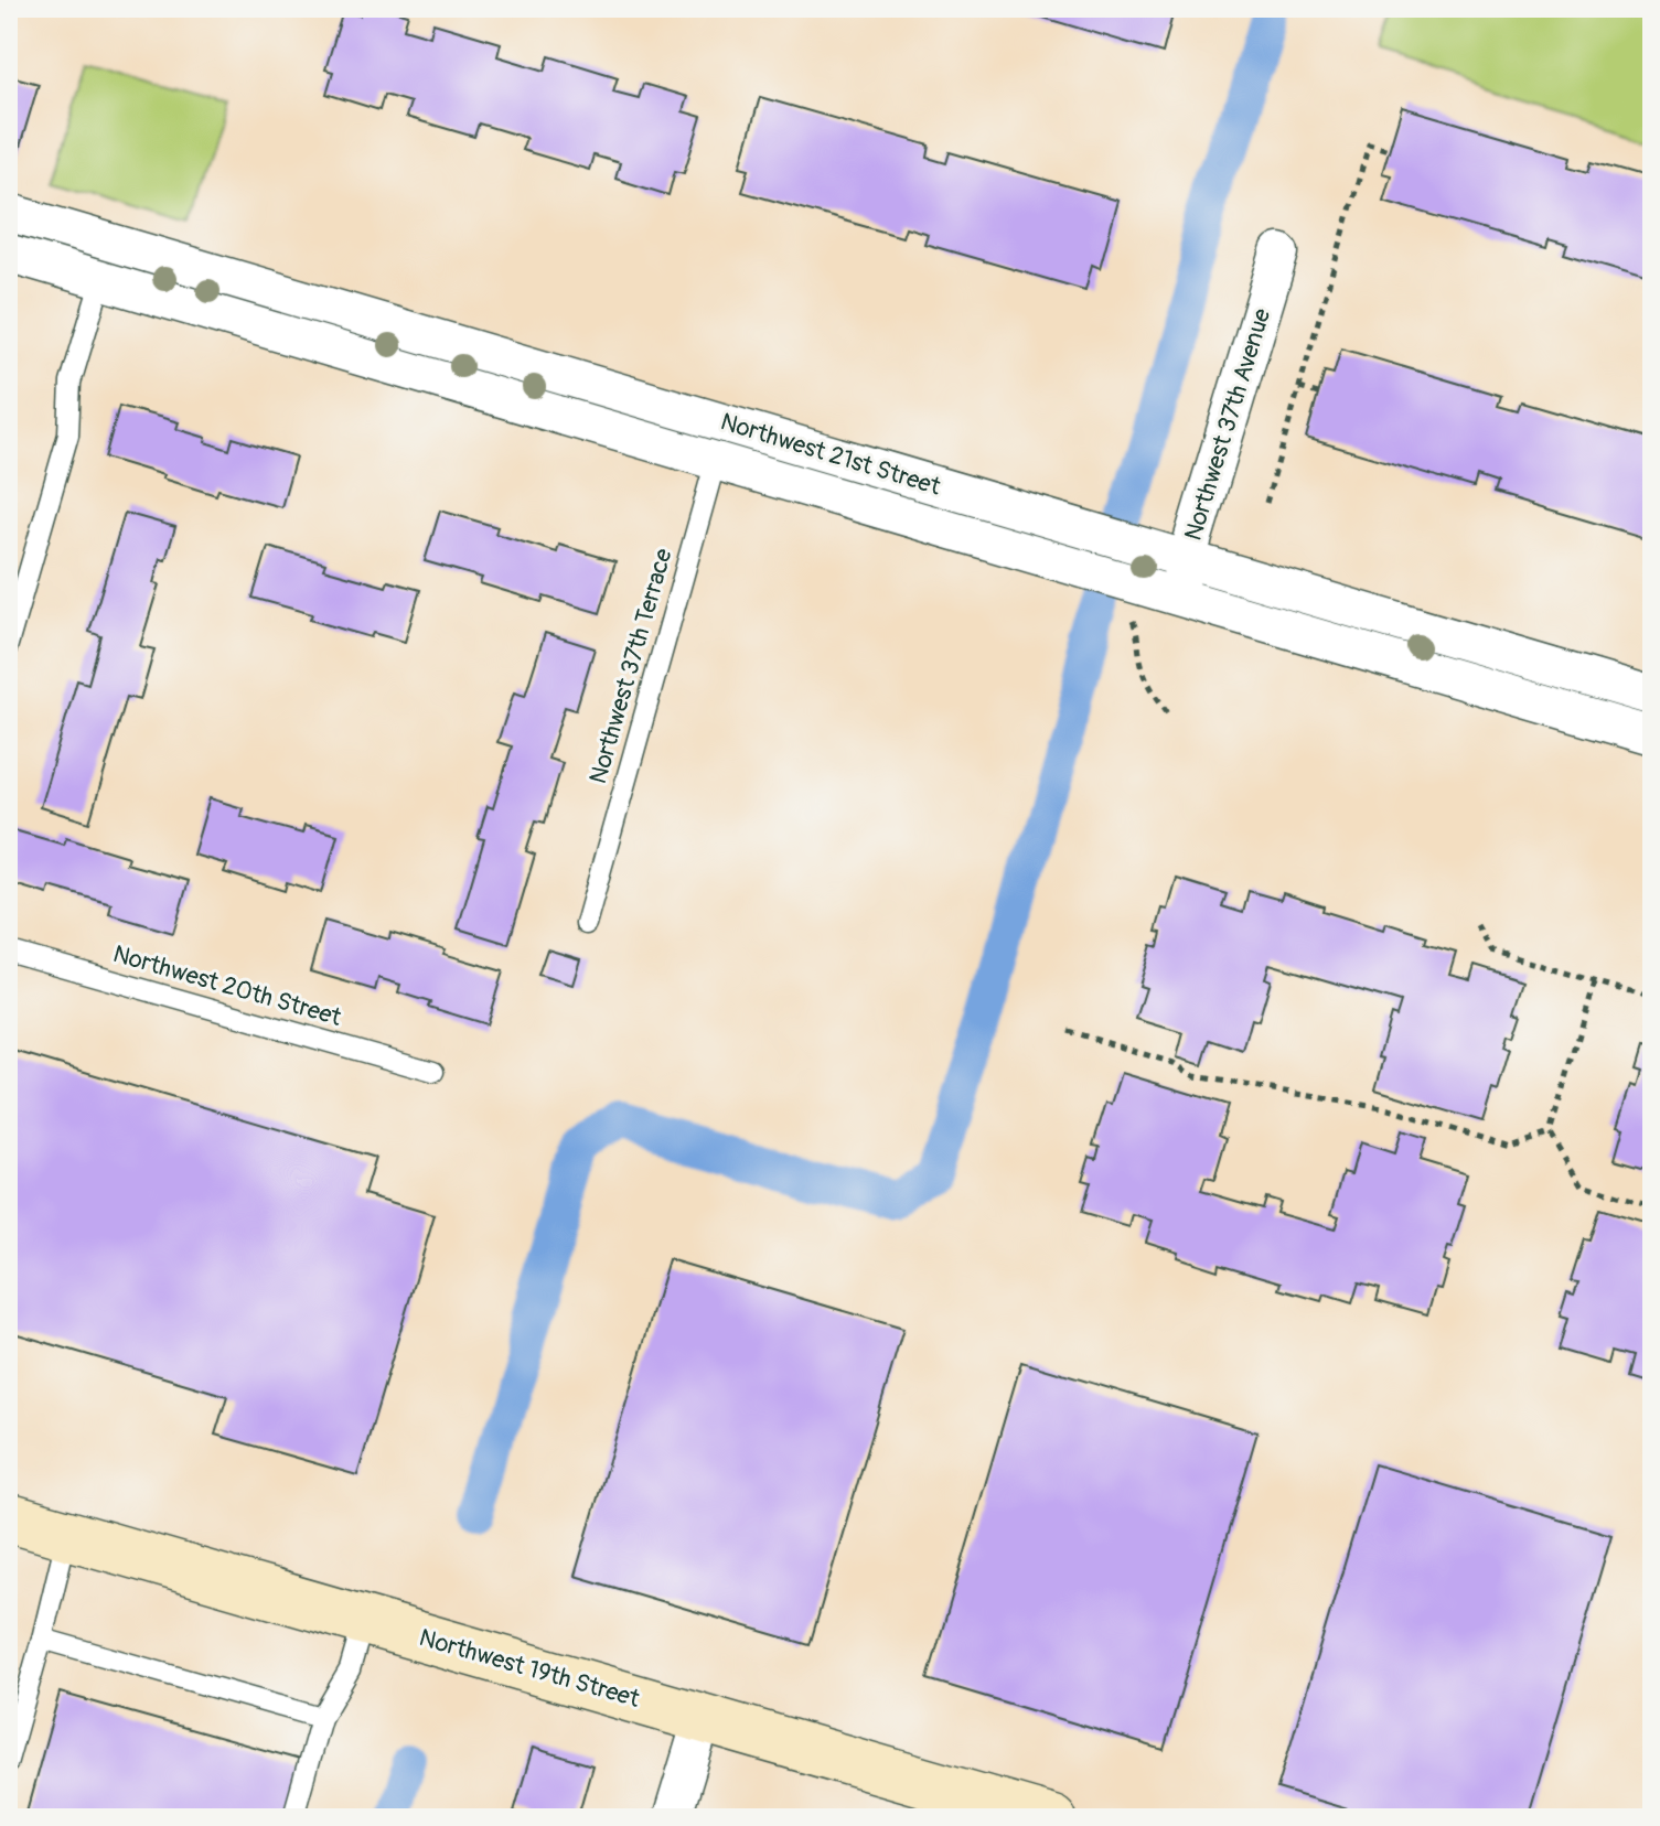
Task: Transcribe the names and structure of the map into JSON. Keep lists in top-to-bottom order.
{
  "streets": {
    "street": ["Northwest 37th Avenue", "Northwest 21st Street", "Northwest 19th Street"],
    "lane": ["Northwest 37th Terrace", "Northwest 20th Street"]
  },
  "crossings": [
    ["Northwest 37th Avenue", "Northwest 21st Street"],
    ["Northwest 21st Street", "Northwest 37th Terrace"]
  ]
}
